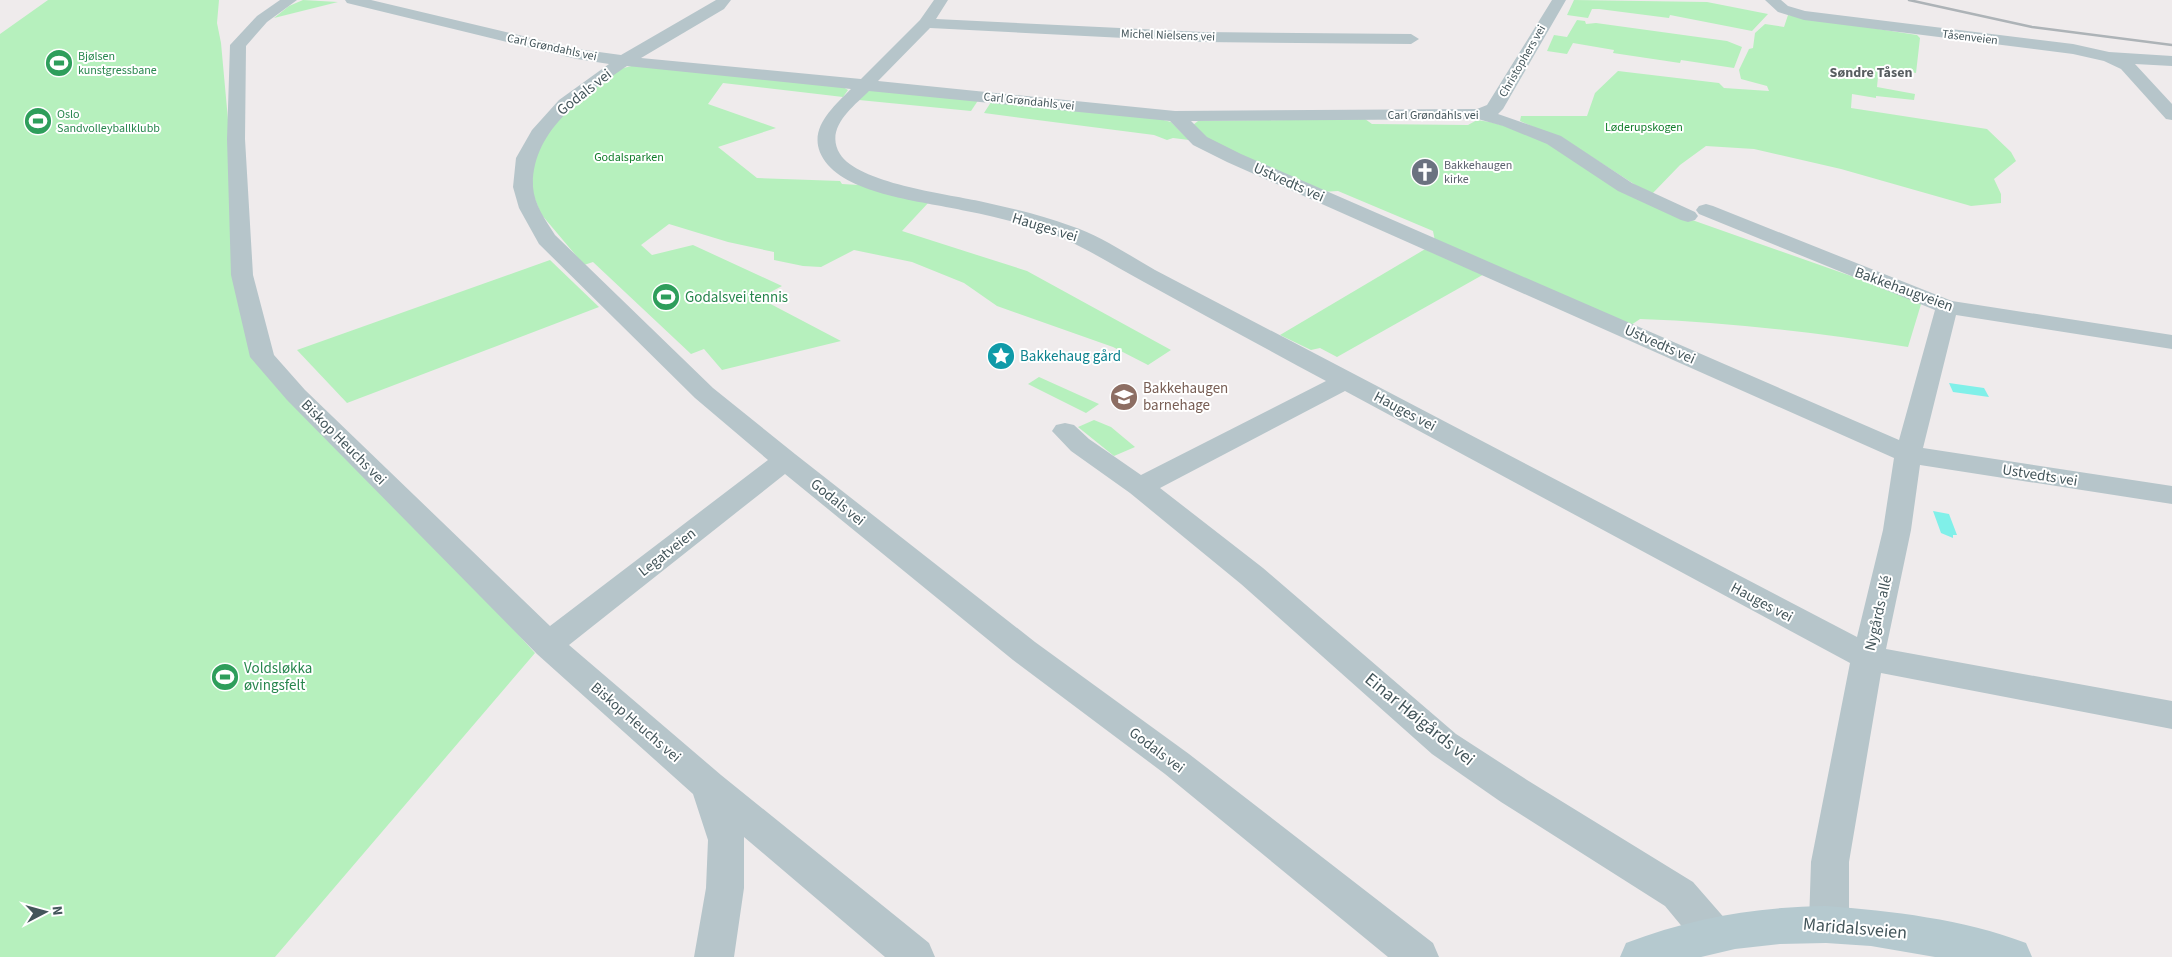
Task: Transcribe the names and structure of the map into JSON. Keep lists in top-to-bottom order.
{
  "streets": {
    "main road": ["Maridalsveien"],
    "street": [
      "Michel Nielsens vei",
      "Tåsenveien",
      "Carl Grøndahls vei",
      "Christophers vei",
      "Godals vei",
      "Ustvedts vei",
      "Hauges vei",
      "Bakkehaugveien",
      "Biskop Heuchs vei",
      "Legatveien",
      "Nygårds allé",
      "Einar Høigårds vei"
    ]
  },
  "crossings": [
    ["Michel Nielsens vei", "Hauges vei"],
    ["Carl Grøndahls vei", "Christophers vei"],
    ["Carl Grøndahls vei", "Godals vei"],
    ["Carl Grøndahls vei", "Ustvedts vei"],
    ["Carl Grøndahls vei", "Hauges vei"],
    ["Carl Grøndahls vei", "Bakkehaugveien"],
    ["Godals vei", "Legatveien"],
    ["Ustvedts vei", "Nygårds allé"],
    ["Hauges vei", "Nygårds allé"],
    ["Bakkehaugveien", "Nygårds allé"],
    ["Biskop Heuchs vei", "Legatveien"],
    ["Nygårds allé", "Maridalsveien"],
    ["Einar Høigårds vei", "Maridalsveien"]
  ],
  "districts": ["Søndre Tåsen"],
  "parks": ["Løderupskogen", "Godalsparken"],
  "places": {
    "sports": [
      "Bjølsen kunstgressbane",
      "Oslo Sandvolleyballklubb",
      "Godalsvei tennis",
      "Voldsløkka øvingsfelt"
    ],
    "church": ["Bakkehaugen kirke"],
    "place": ["Bakkehaug gård"],
    "school or university": ["Bakkehaugen barnehage"]
  },
  "north": "right"
}
